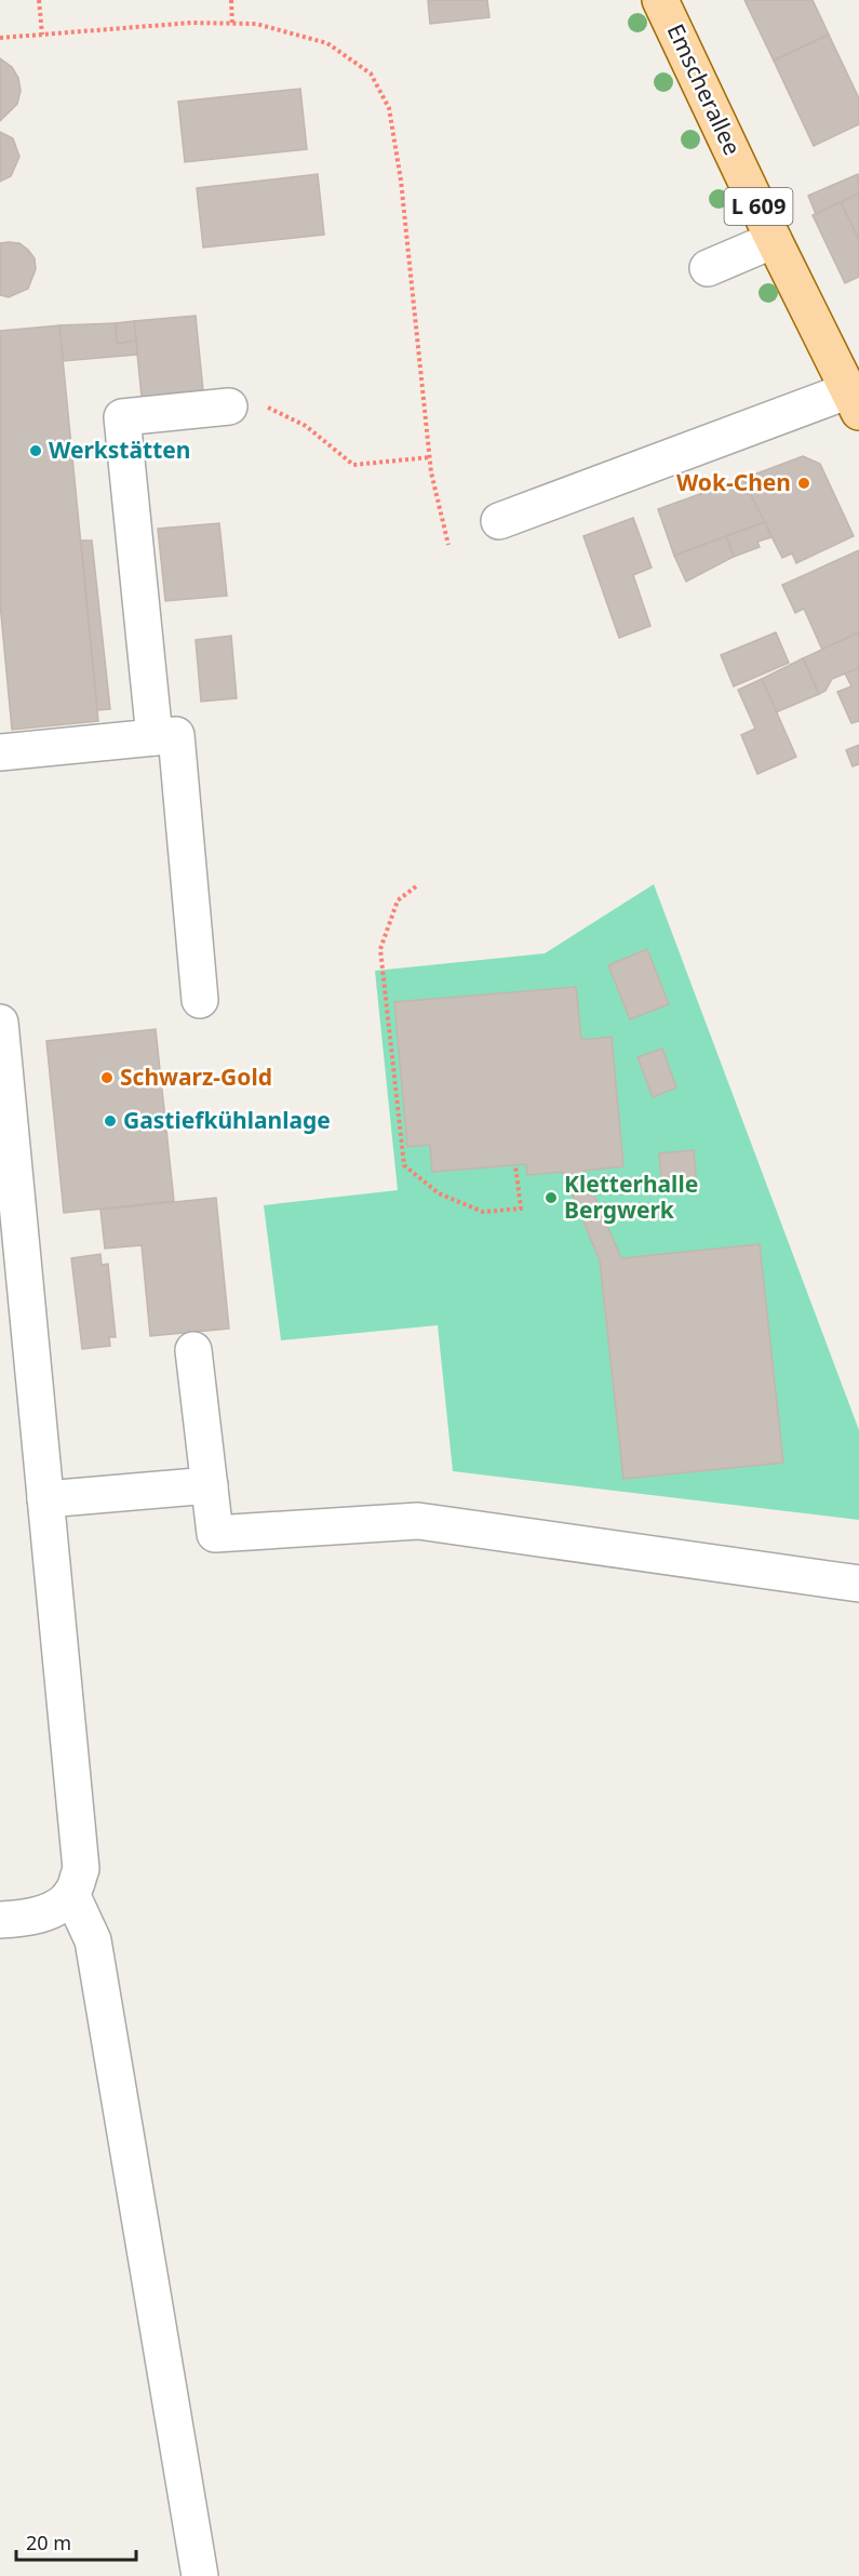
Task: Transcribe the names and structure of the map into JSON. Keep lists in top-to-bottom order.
{
  "streets": {
    "main road": ["Emscherallee", "L 609"]
  },
  "places": [
    "Werkstätten",
    "Wok-Chen",
    "Schwarz-Gold",
    "Gastiefkühlanlage",
    "Kletterhalle Bergwerk"
  ],
  "scale_bar": "20 m"
}
